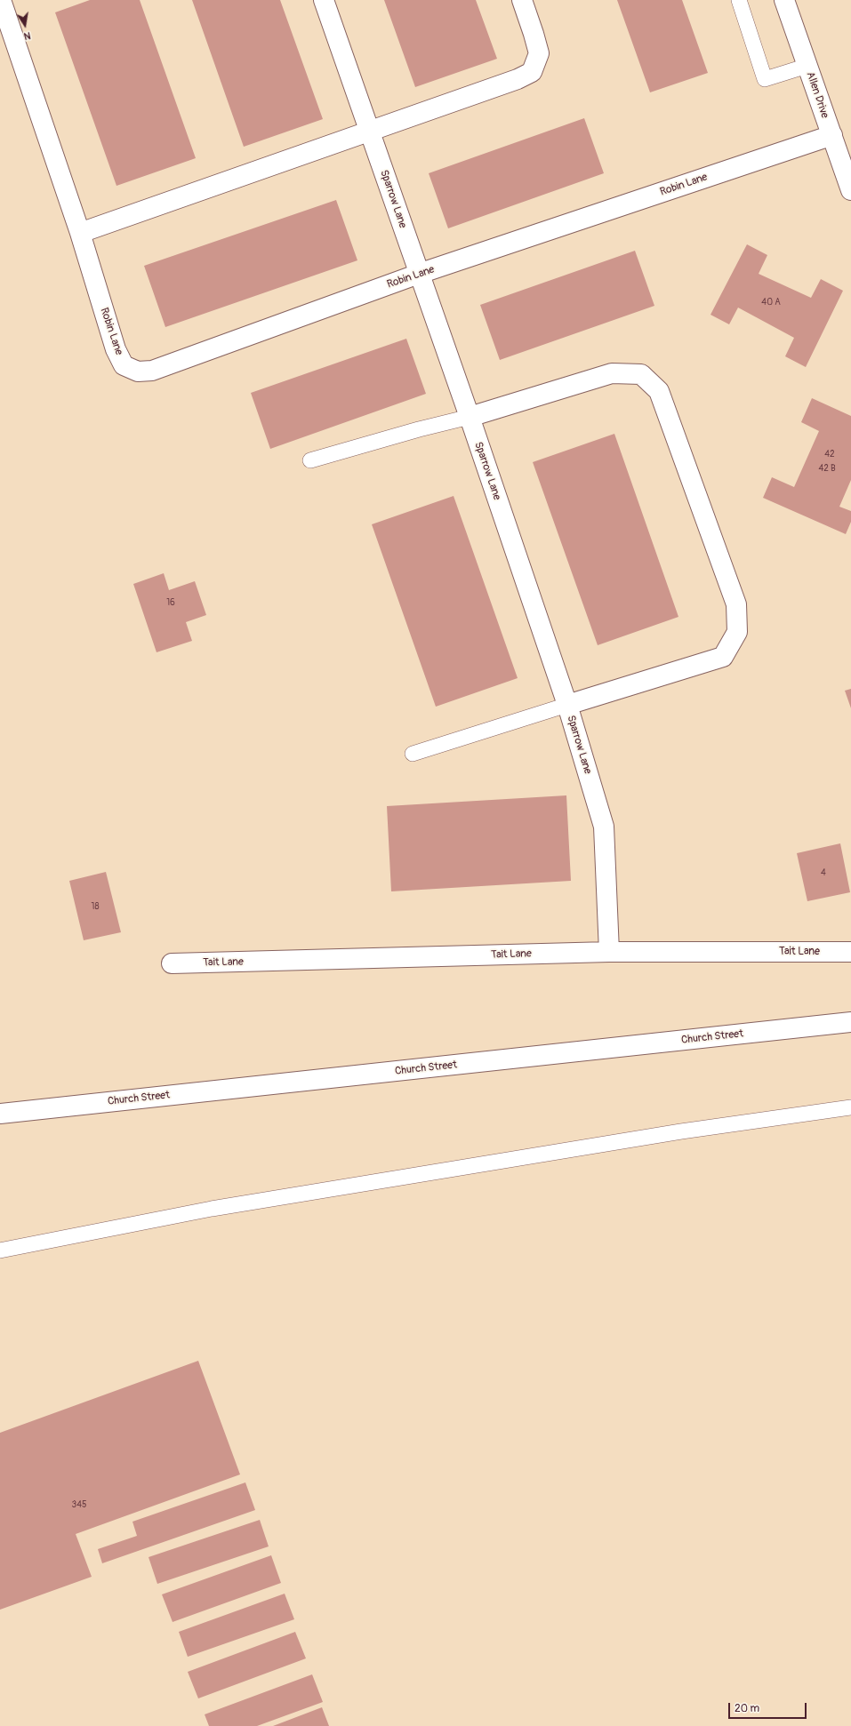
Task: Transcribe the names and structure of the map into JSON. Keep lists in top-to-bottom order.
{
  "streets": {
    "street": [
      "Allen Drive",
      "Robin Lane",
      "Sparrow Lane",
      "Tait Lane",
      "Church Street"
    ]
  },
  "crossings": [
    ["Allen Drive", "Robin Lane"],
    ["Robin Lane", "Sparrow Lane"],
    ["Sparrow Lane", "Tait Lane"]
  ],
  "house_numbers": [
    "40 A",
    "42",
    "42 B",
    "16",
    "4",
    "18",
    "345"
  ],
  "scale_bar": "20 m",
  "north": "bottom"
}
